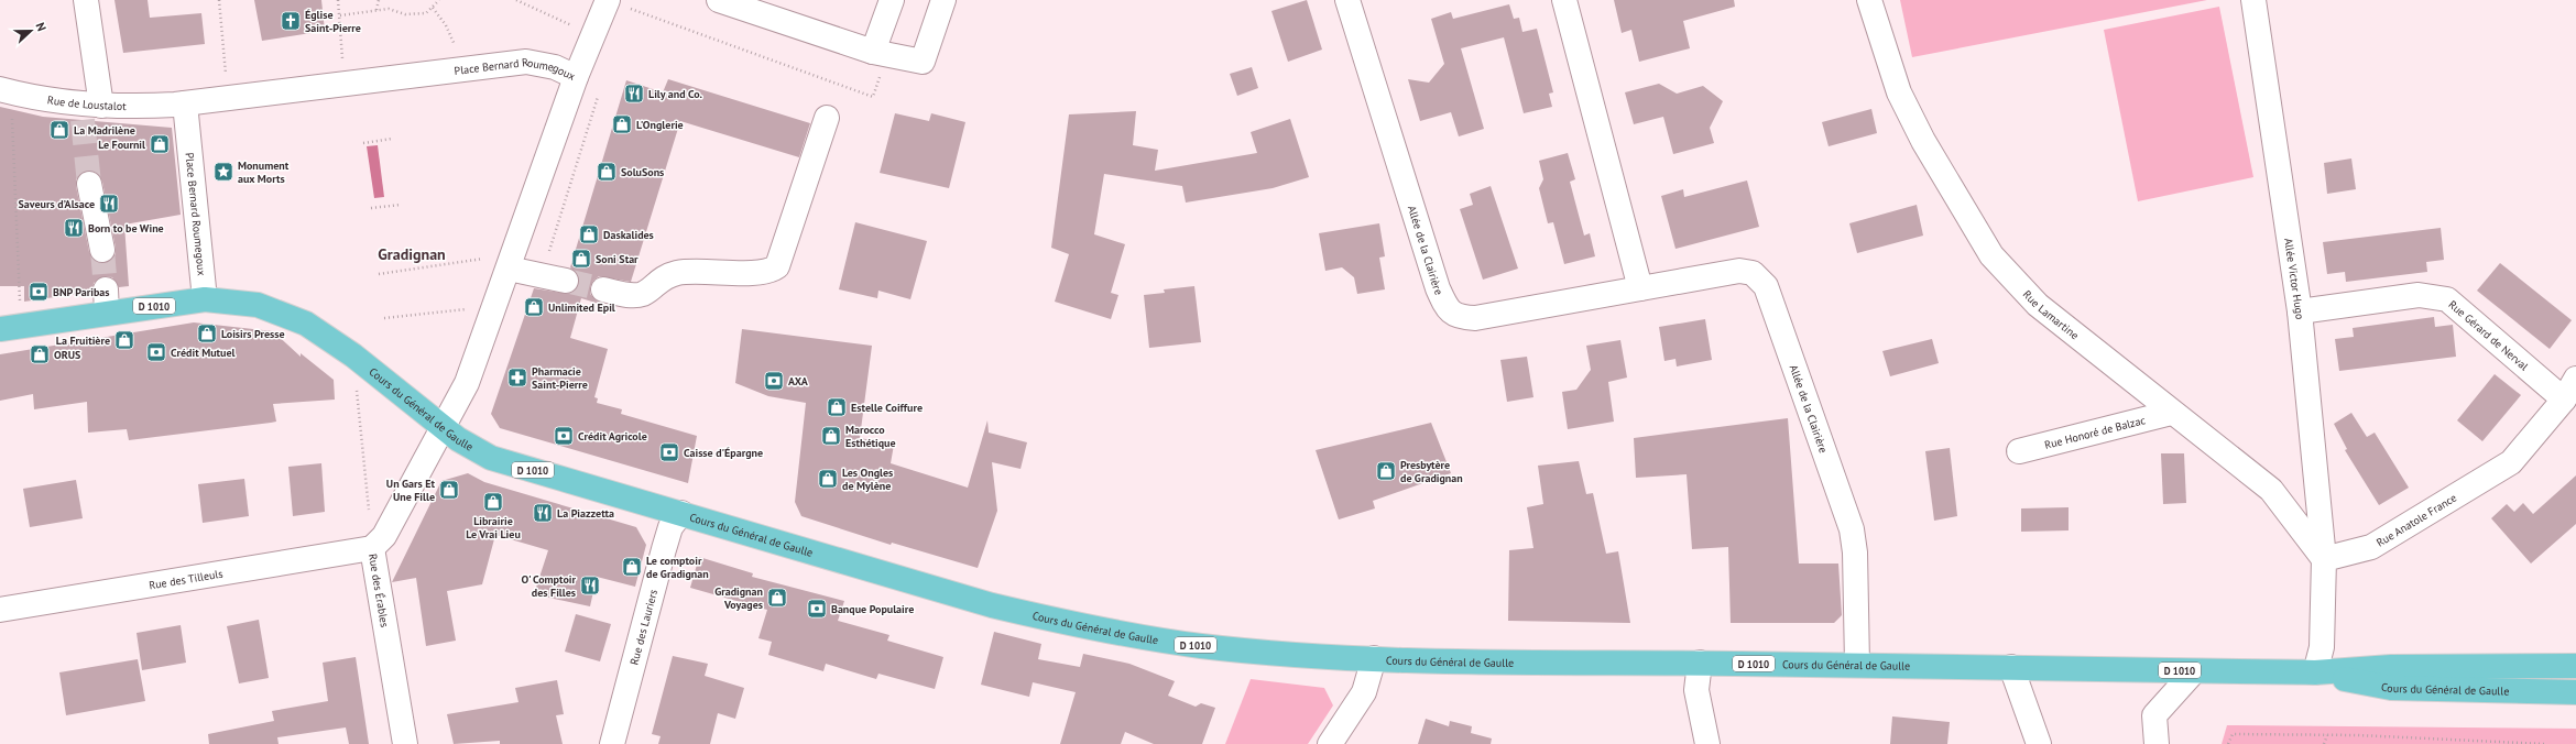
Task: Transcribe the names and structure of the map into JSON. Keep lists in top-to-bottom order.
{
  "streets": {
    "main road": ["D 1010", "Cours du Général de Gaulle"],
    "street": [
      "Place Bernard Roumegoux",
      "Rue de Loustalot",
      "Allée de la Clairière",
      "Allée Victor Hugo",
      "Rue Lamartine",
      "Rue Gérard de Nerval",
      "Rue Honoré de Balzac",
      "Rue Anatole France",
      "Rue des Tilleuls",
      "Rue des Érables",
      "Rue des Lauriers"
    ]
  },
  "crossings": [
    ["Place Bernard Roumegoux", "Rue de Loustalot"],
    ["Place Bernard Roumegoux", "Cours du Général de Gaulle"],
    ["Place Bernard Roumegoux", "Rue des Érables"],
    ["Allée de la Clairière", "Cours du Général de Gaulle"],
    ["Allée Victor Hugo", "Rue Lamartine"],
    ["Allée Victor Hugo", "Rue Gérard de Nerval"],
    ["Allée Victor Hugo", "Rue Anatole France"],
    ["Rue Lamartine", "Rue Honoré de Balzac"],
    ["Rue Lamartine", "Rue Anatole France"],
    ["Rue Gérard de Nerval", "Rue Anatole France"],
    ["Cours du Général de Gaulle", "Rue des Érables"],
    ["Cours du Général de Gaulle", "Rue des Lauriers"],
    ["Rue des Tilleuls", "Rue des Érables"]
  ],
  "districts": ["Gradignan"],
  "places": {
    "church": ["Église Saint-Pierre"],
    "restaurant": [
      "Lily and Co.",
      "Saveurs d’Alsace",
      "Born to be Wine",
      "La Piazzetta",
      "O' Comptoir des Filles"
    ],
    "shop": [
      "L'Onglerie",
      "La Madrilène",
      "Le Fournil",
      "SoluSons",
      "Daskalides",
      "Soni Star",
      "Unlimited Epil",
      "Loisirs Presse",
      "La Fruitière",
      "ORUS",
      "Estelle Coiffure",
      "Marocco Esthétique",
      "Presbytère de Gradignan",
      "Les Ongles de Mylène",
      "Un Gars Et Une Fille",
      "Librairie Le Vrai Lieu",
      "Le comptoir de Gradignan",
      "Gradignan Voyages"
    ],
    "place": ["Monument aux Morts"],
    "bank": [
      "BNP Paribas",
      "Crédit Mutuel",
      "AXA",
      "Crédit Agricole",
      "Caisse d'Épargne",
      "Banque Populaire"
    ],
    "pharmacy": ["Pharmacie Saint-Pierre"]
  },
  "north": "right"
}
